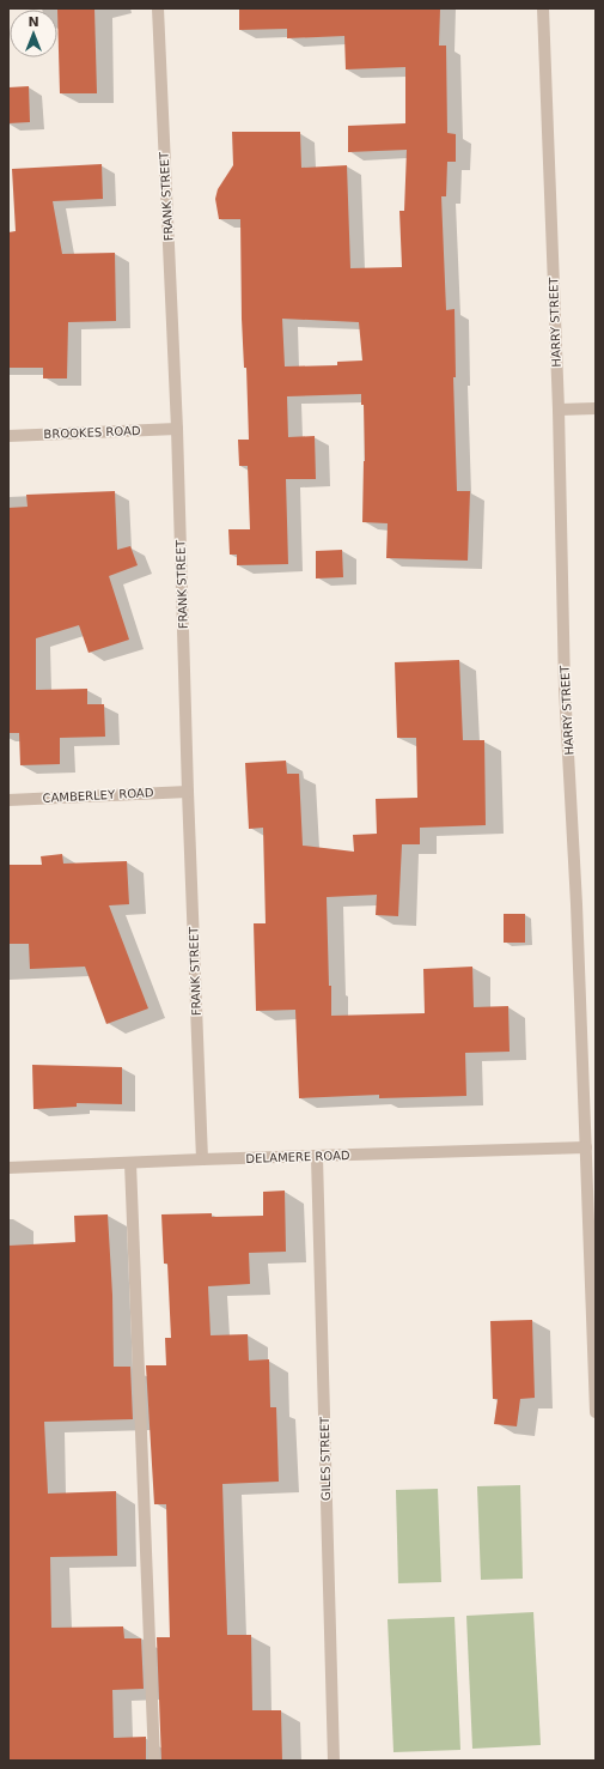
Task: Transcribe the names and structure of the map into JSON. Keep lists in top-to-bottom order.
{
  "streets": {
    "street": [
      "FRANK STREET",
      "HARRY STREET",
      "BROOKES ROAD",
      "CAMBERLEY ROAD",
      "DELAMERE ROAD",
      "GILES STREET"
    ]
  },
  "crossings": [
    ["FRANK STREET", "BROOKES ROAD"],
    ["FRANK STREET", "CAMBERLEY ROAD"],
    ["FRANK STREET", "DELAMERE ROAD"],
    ["HARRY STREET", "DELAMERE ROAD"],
    ["DELAMERE ROAD", "GILES STREET"]
  ],
  "north": "top"
}
